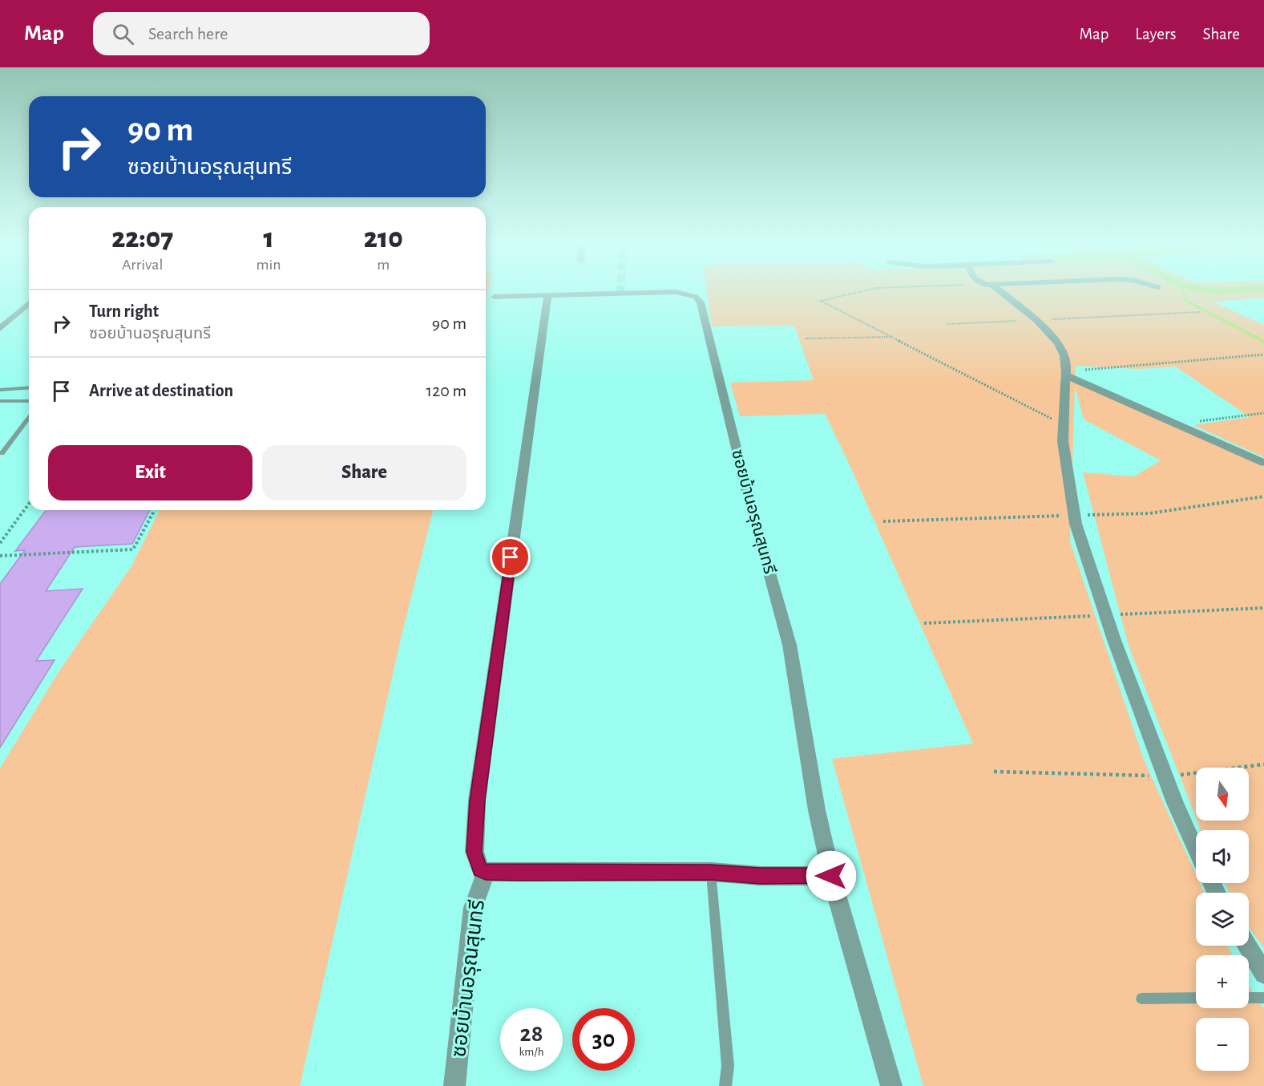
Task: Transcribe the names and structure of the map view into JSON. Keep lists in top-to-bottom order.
{
  "streets": {
    "street": ["ซอยบ้านอรุณสุนทรี"]
  },
  "north": "bottom",
  "page": {
    "header": "Map",
    "search": "Search here",
    "nav": ["Map", "Layers", "Share"],
    "turn": ["90 m", "ซอยบ้านอรุณสุนทรี"],
    "eta": [
      "22:07",
      "Arrival",
      "1",
      "min",
      "210",
      "m"
    ],
    "list": [
      {
        "name": "Turn right",
        "note": "ซอยบ้านอรุณสุนทรี",
        "value": "90 m"
      },
      {
        "name": "Arrive at destination",
        "value": "120 m"
      }
    ],
    "buttons": ["Exit", "Share"],
    "map_buttons": ["+", "−"],
    "speed": "28 km/h",
    "limit": "30"
  }
}
